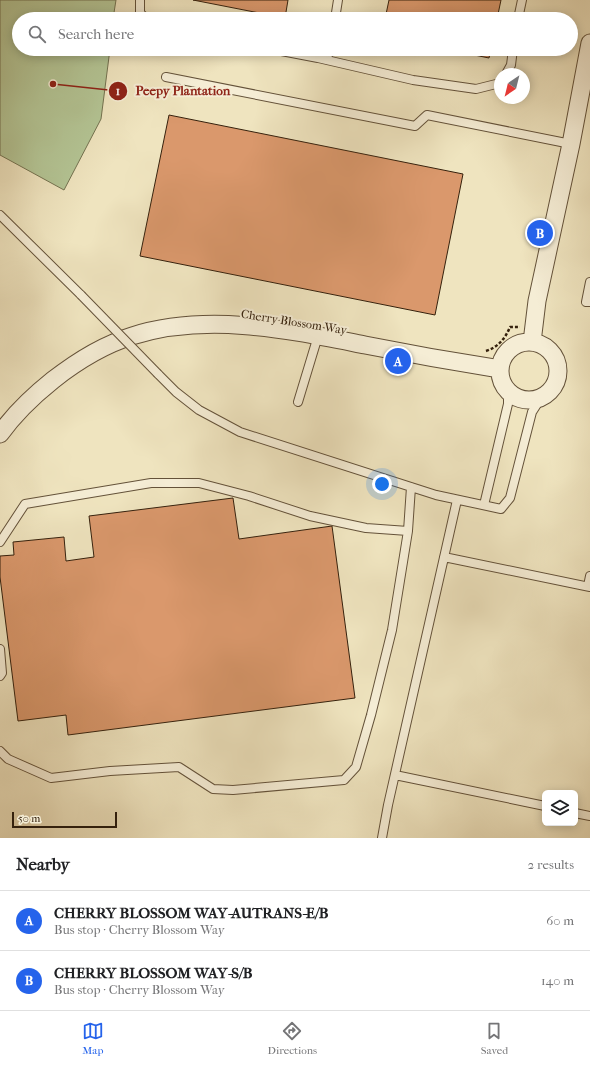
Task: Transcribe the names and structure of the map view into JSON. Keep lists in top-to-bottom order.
{
  "streets": {
    "street": ["Cherry Blossom Way"]
  },
  "places": ["Peepy Plantation"],
  "scale_bar": "50 m",
  "north": "bottom left",
  "page": {
    "search": "Search here",
    "pins": ["B", "A"],
    "scale": "50 m",
    "heading": ["Nearby", "2 results"],
    "list": [
      {
        "mark": "A",
        "name": "CHERRY BLOSSOM WAY-AUTRANS-E/B",
        "note": "Bus stop · Cherry Blossom Way",
        "value": "60 m"
      },
      {
        "mark": "B",
        "name": "CHERRY BLOSSOM WAY-S/B",
        "note": "Bus stop · Cherry Blossom Way",
        "value": "140 m"
      }
    ],
    "nav": ["Map", "Directions", "Saved"]
  }
}
